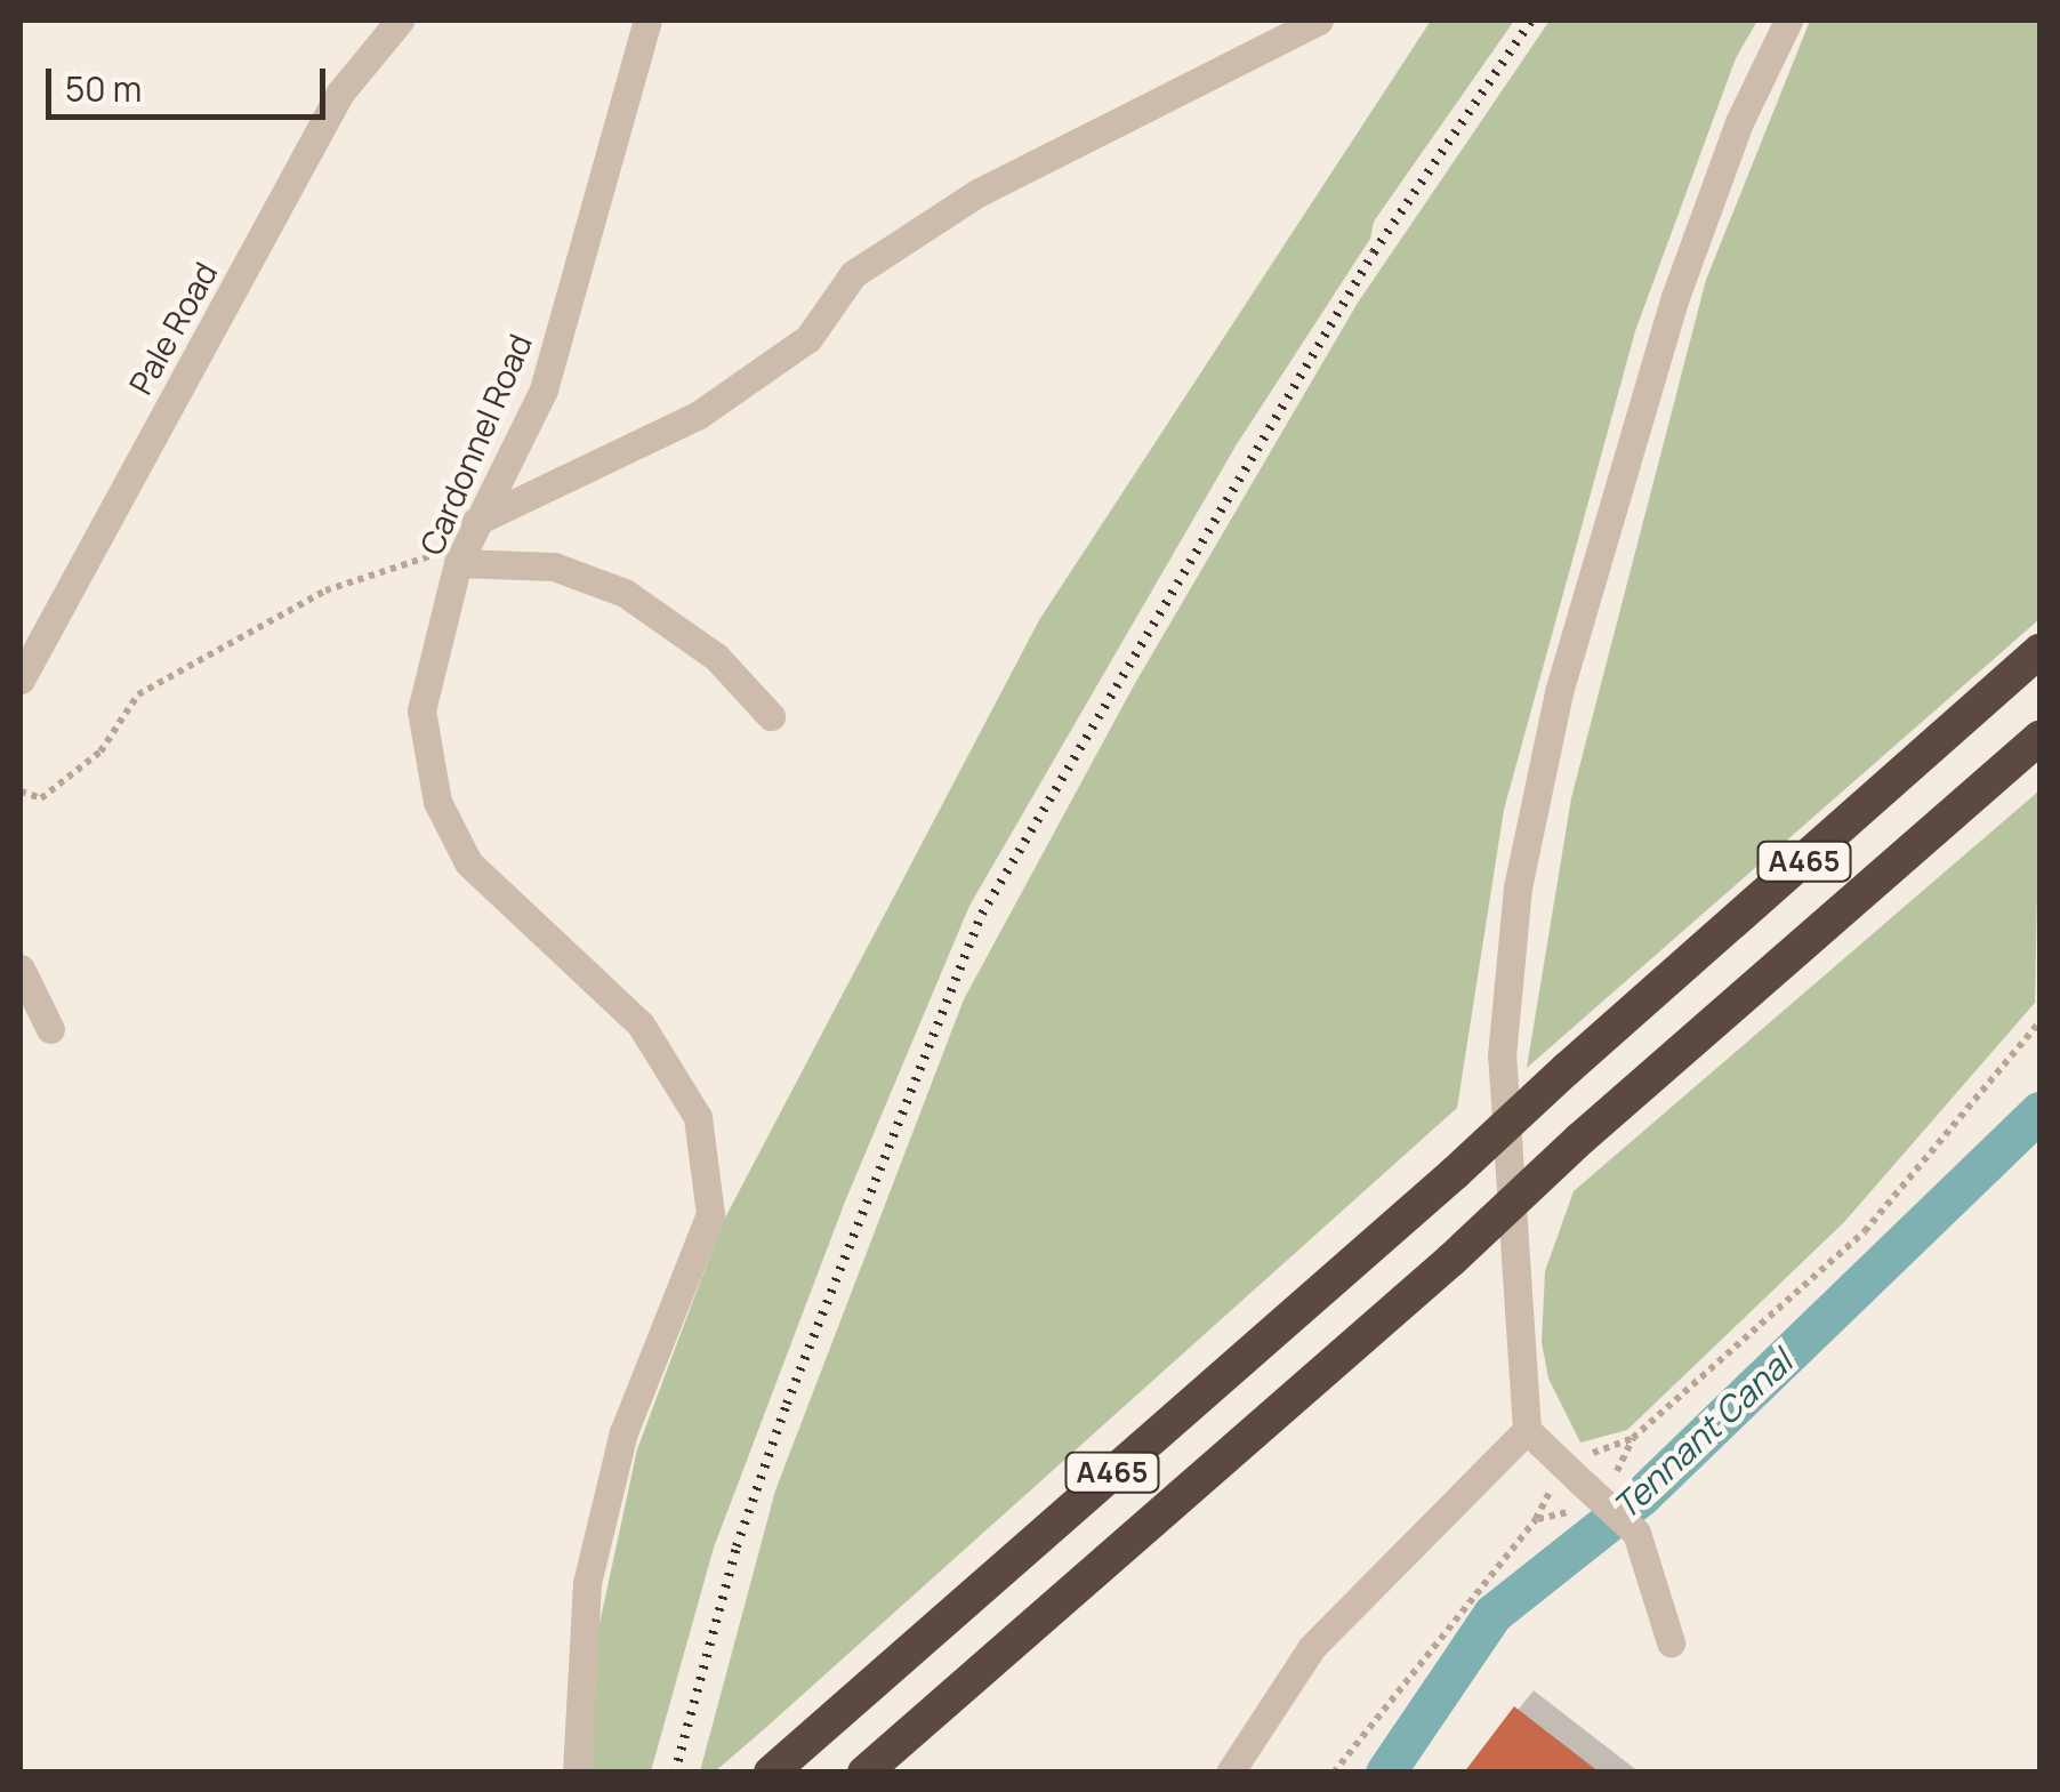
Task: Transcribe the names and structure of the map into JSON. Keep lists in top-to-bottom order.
{
  "streets": {
    "highway": ["A465"],
    "street": ["Pale Road", "Cardonnel Road"]
  },
  "water": ["Tennant Canal"],
  "scale_bar": "50 m"
}
